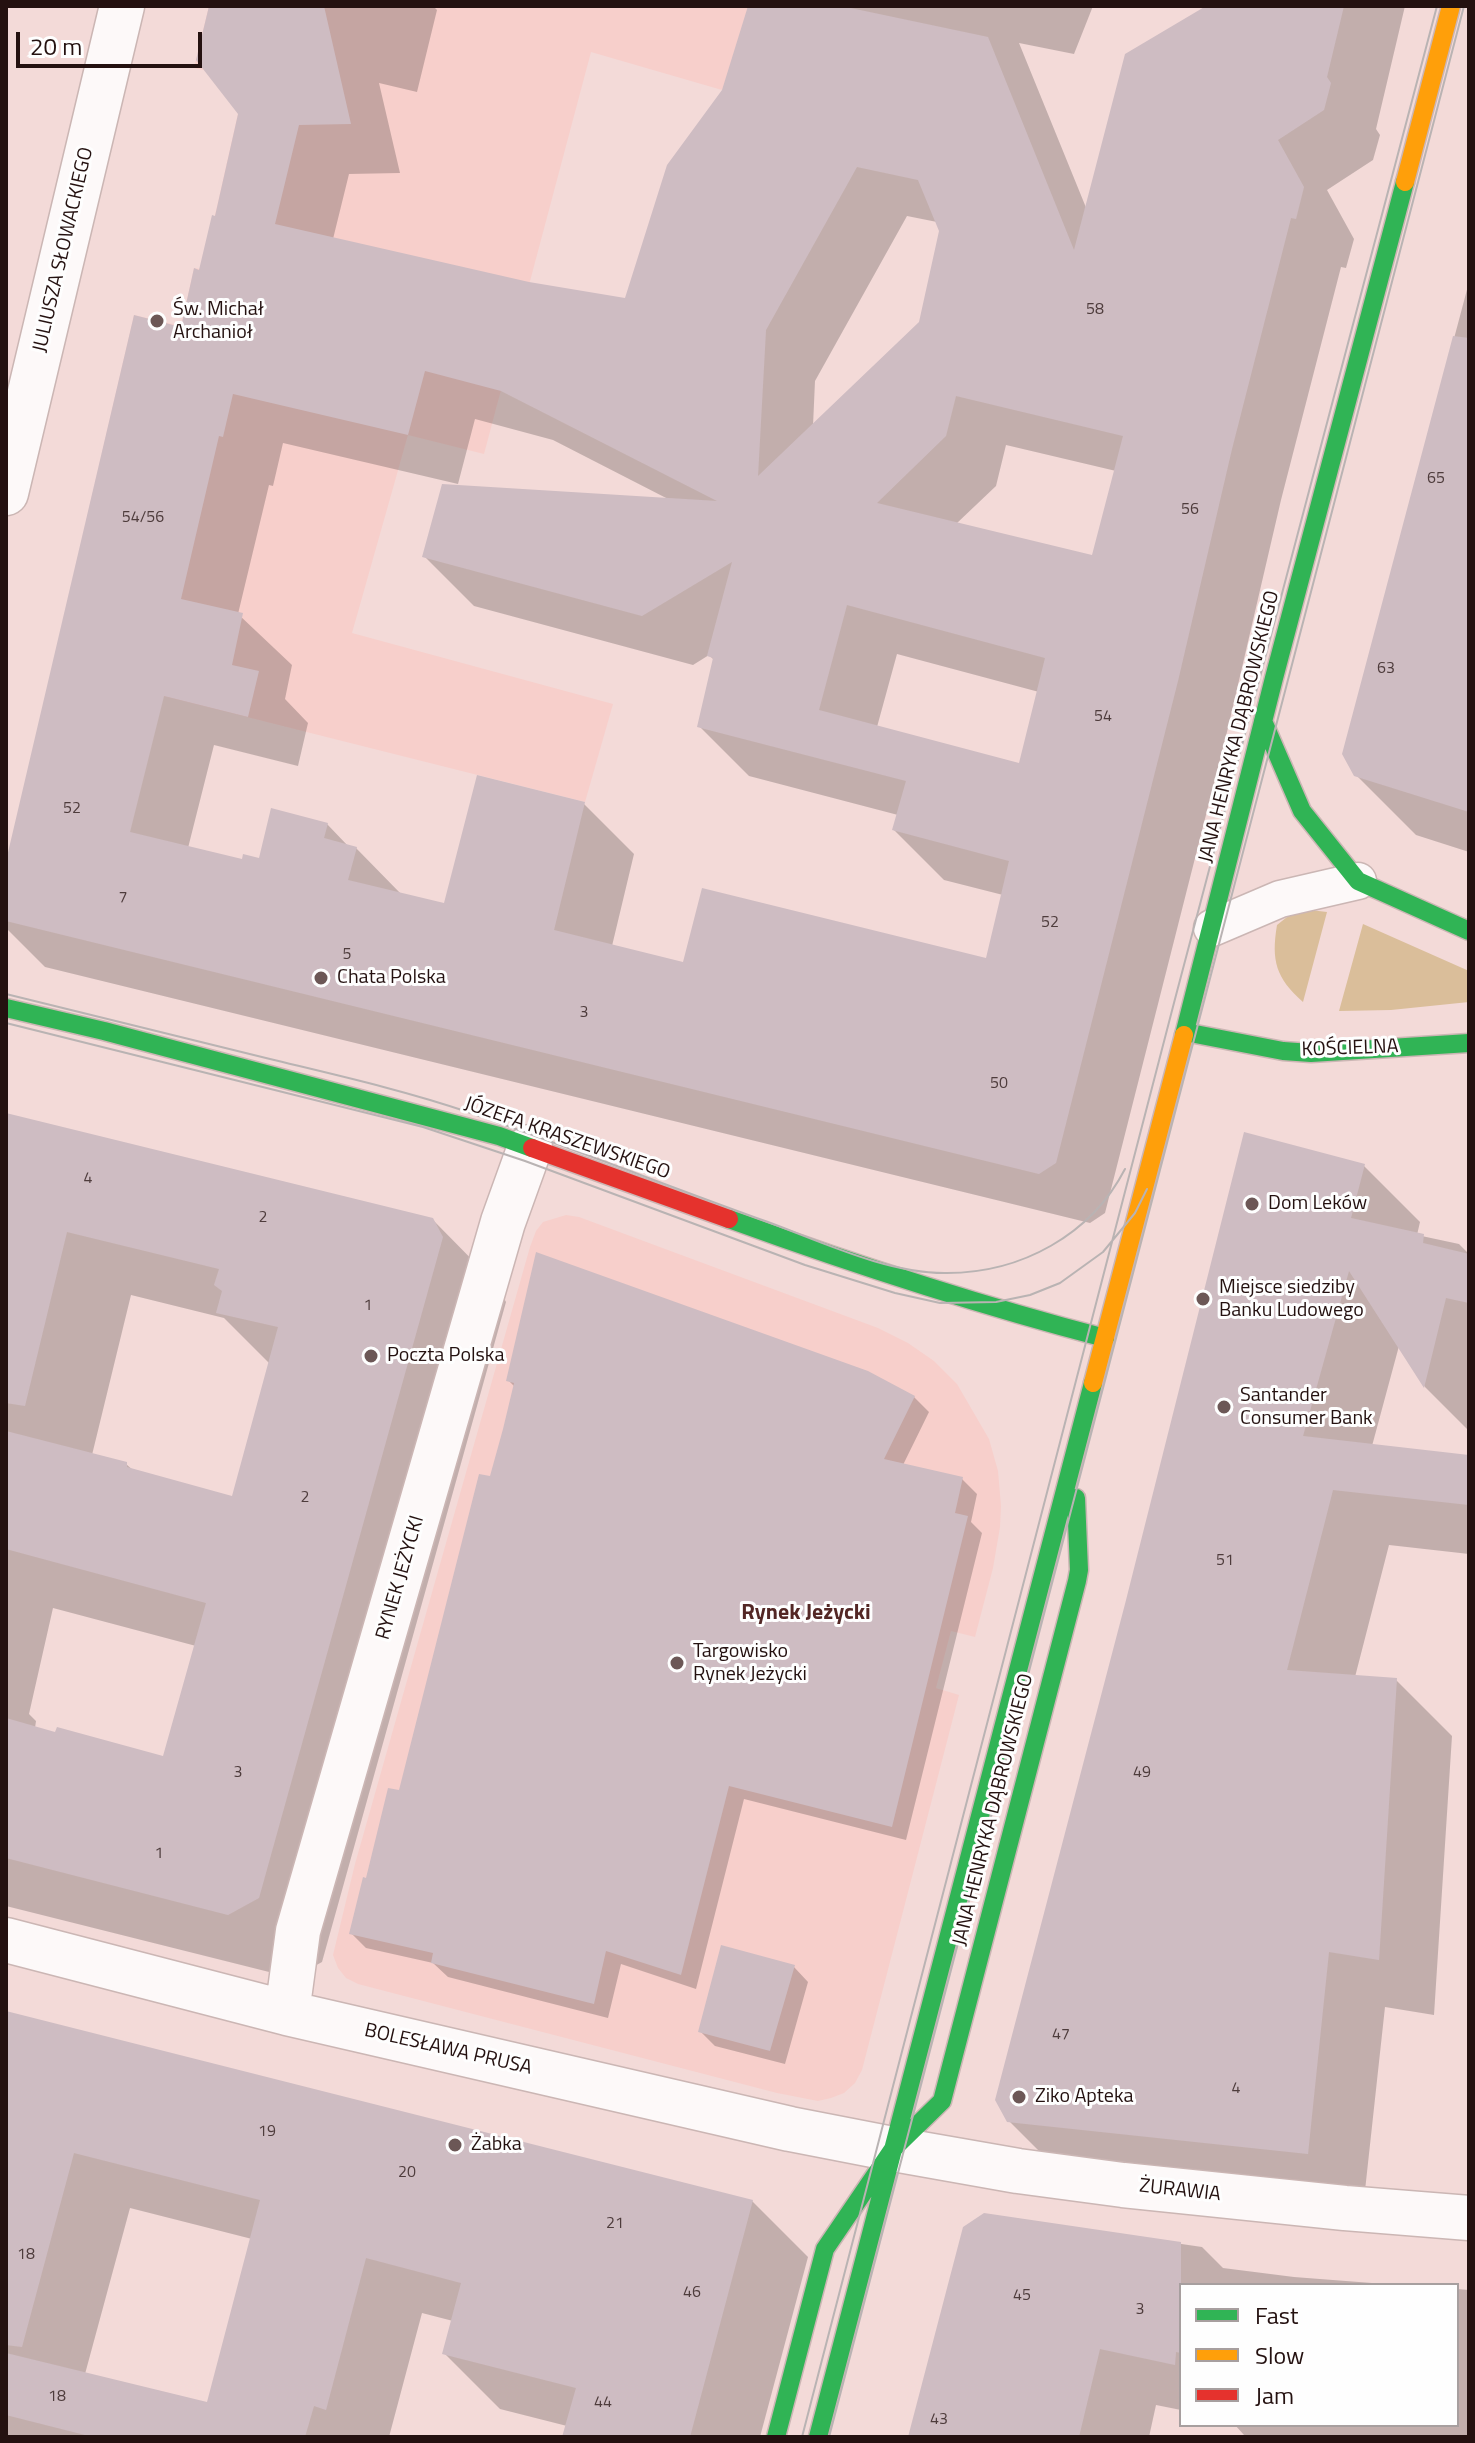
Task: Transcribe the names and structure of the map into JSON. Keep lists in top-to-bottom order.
{
  "streets": {
    "street": [
      "JULIUSZA SŁOWACKIEGO",
      "JANA HENRYKA DĄBROWSKIEGO",
      "KOŚCIELNA",
      "JÓZEFA KRASZEWSKIEGO",
      "RYNEK JEŻYCKI",
      "BOLESŁAWA PRUSA",
      "ŻURAWIA"
    ]
  },
  "crossings": [
    ["JANA HENRYKA DĄBROWSKIEGO", "KOŚCIELNA"],
    ["JANA HENRYKA DĄBROWSKIEGO", "JÓZEFA KRASZEWSKIEGO"],
    ["JÓZEFA KRASZEWSKIEGO", "RYNEK JEŻYCKI"],
    ["RYNEK JEŻYCKI", "BOLESŁAWA PRUSA"],
    ["BOLESŁAWA PRUSA", "ŻURAWIA"]
  ],
  "districts": ["Rynek Jeżycki"],
  "places": [
    "Św. Michał Archanioł",
    "Chata Polska",
    "Dom Leków",
    "Miejsce siedziby Banku Ludowego",
    "Poczta Polska",
    "Santander Consumer Bank",
    "Targowisko Rynek Jeżycki",
    "Ziko Apteka",
    "Żabka"
  ],
  "house_numbers": [
    "58",
    "65",
    "56",
    "54/56",
    "63",
    "54",
    "52",
    "7",
    "52",
    "5",
    "3",
    "50",
    "4",
    "2",
    "1",
    "2",
    "51",
    "3",
    "49",
    "1",
    "47",
    "4",
    "19",
    "20",
    "21",
    "18",
    "46",
    "45",
    "3",
    "18",
    "44",
    "43"
  ],
  "legend": ["Fast", "Slow", "Jam"],
  "scale_bar": "20 m"
}
